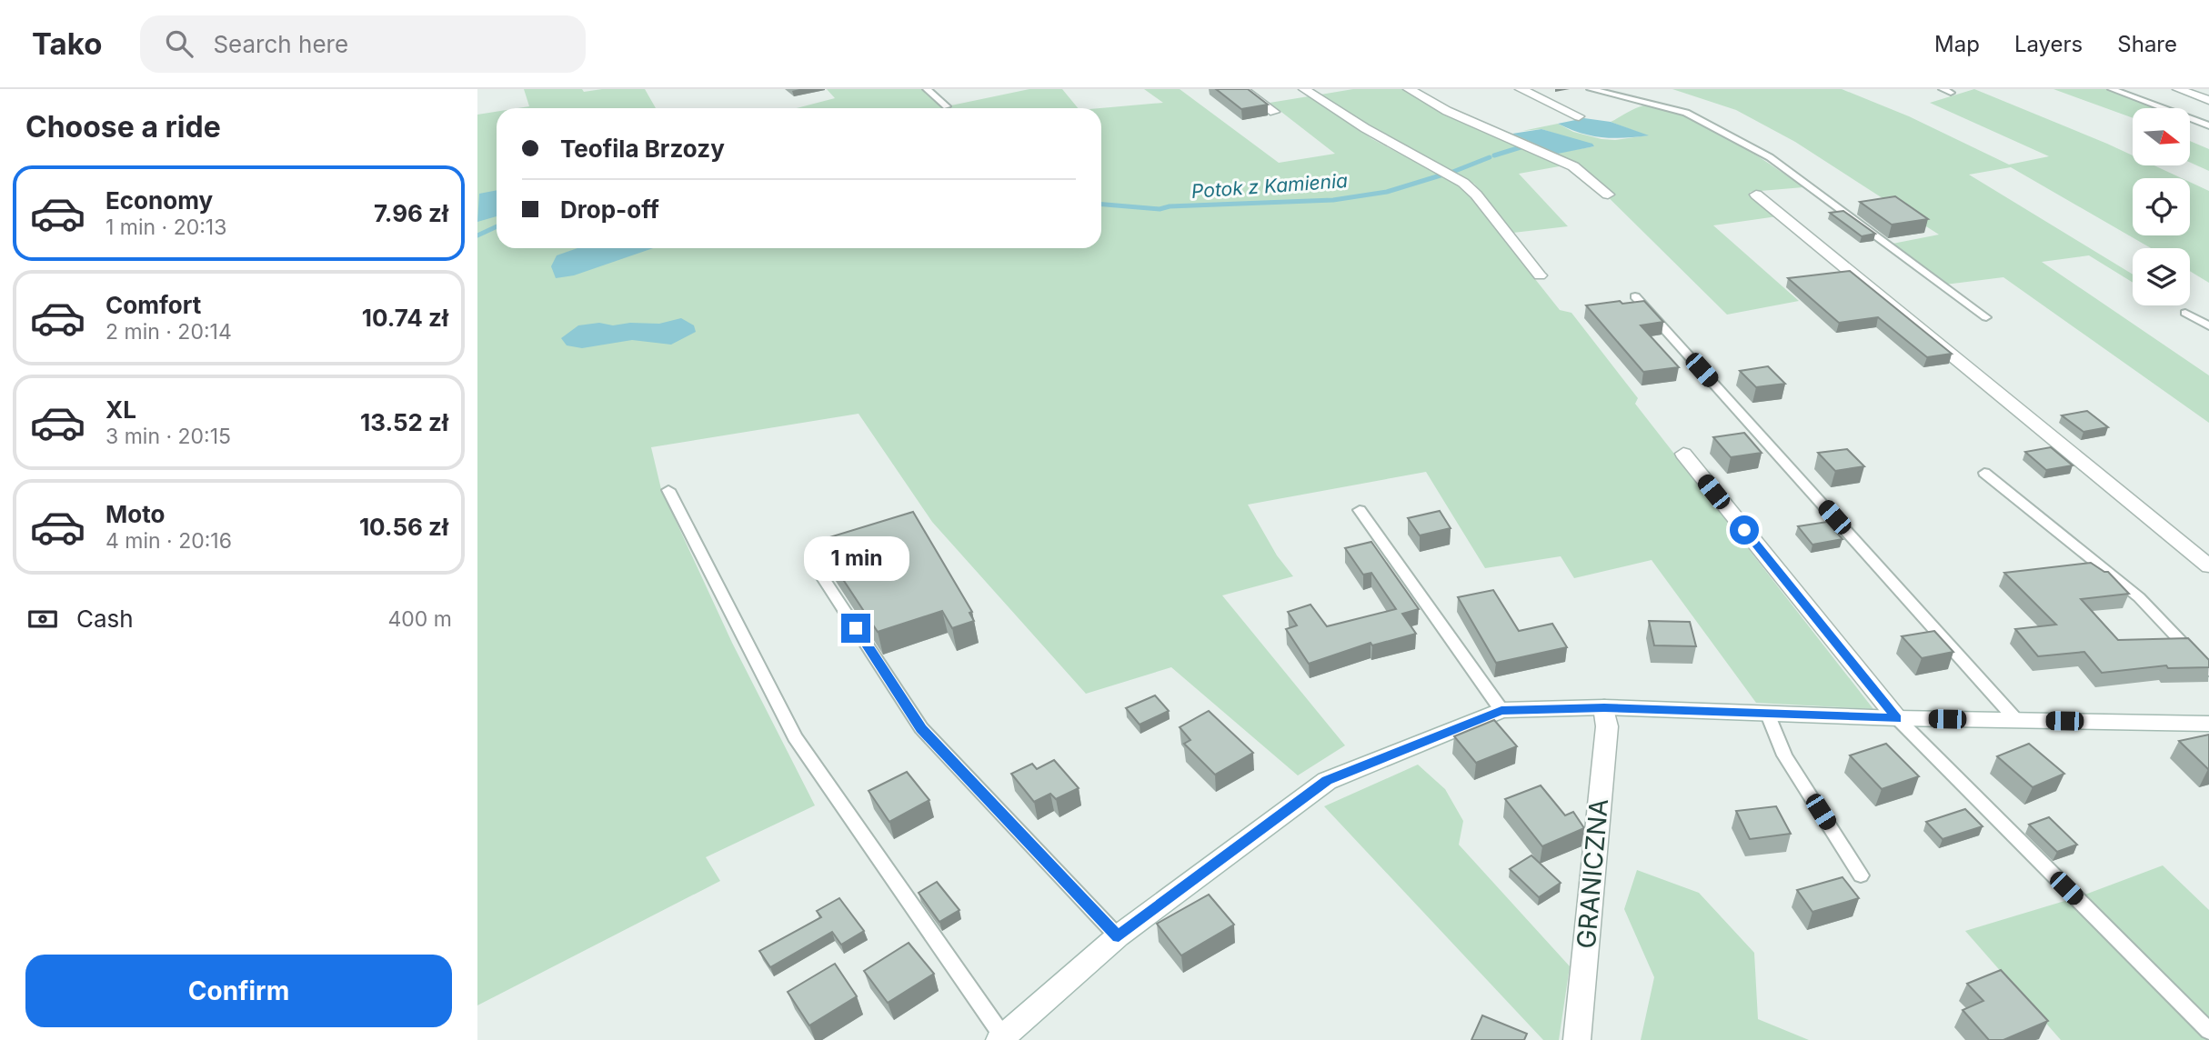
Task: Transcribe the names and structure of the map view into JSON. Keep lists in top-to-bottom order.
{
  "streets": {
    "street": ["GRANICZNA"]
  },
  "water": ["Potok z Kamienia"],
  "north": "right",
  "page": {
    "header": "Tako",
    "search": "Search here",
    "nav": ["Map", "Layers", "Share"],
    "heading": "Choose a ride",
    "banner": ["Teofila Brzozy", "Drop-off"],
    "list": [
      {
        "name": "Economy",
        "note": "1 min · 20:13",
        "value": "7.96 zł"
      },
      {
        "name": "Comfort",
        "note": "2 min · 20:14",
        "value": "10.74 zł"
      },
      {
        "name": "XL",
        "note": "3 min · 20:15",
        "value": "13.52 zł"
      },
      {
        "name": "Moto",
        "note": "4 min · 20:16",
        "value": "10.56 zł"
      }
    ],
    "bubble": "1 min",
    "pay": ["Cash", "400 m"],
    "buttons": "Confirm"
  }
}
